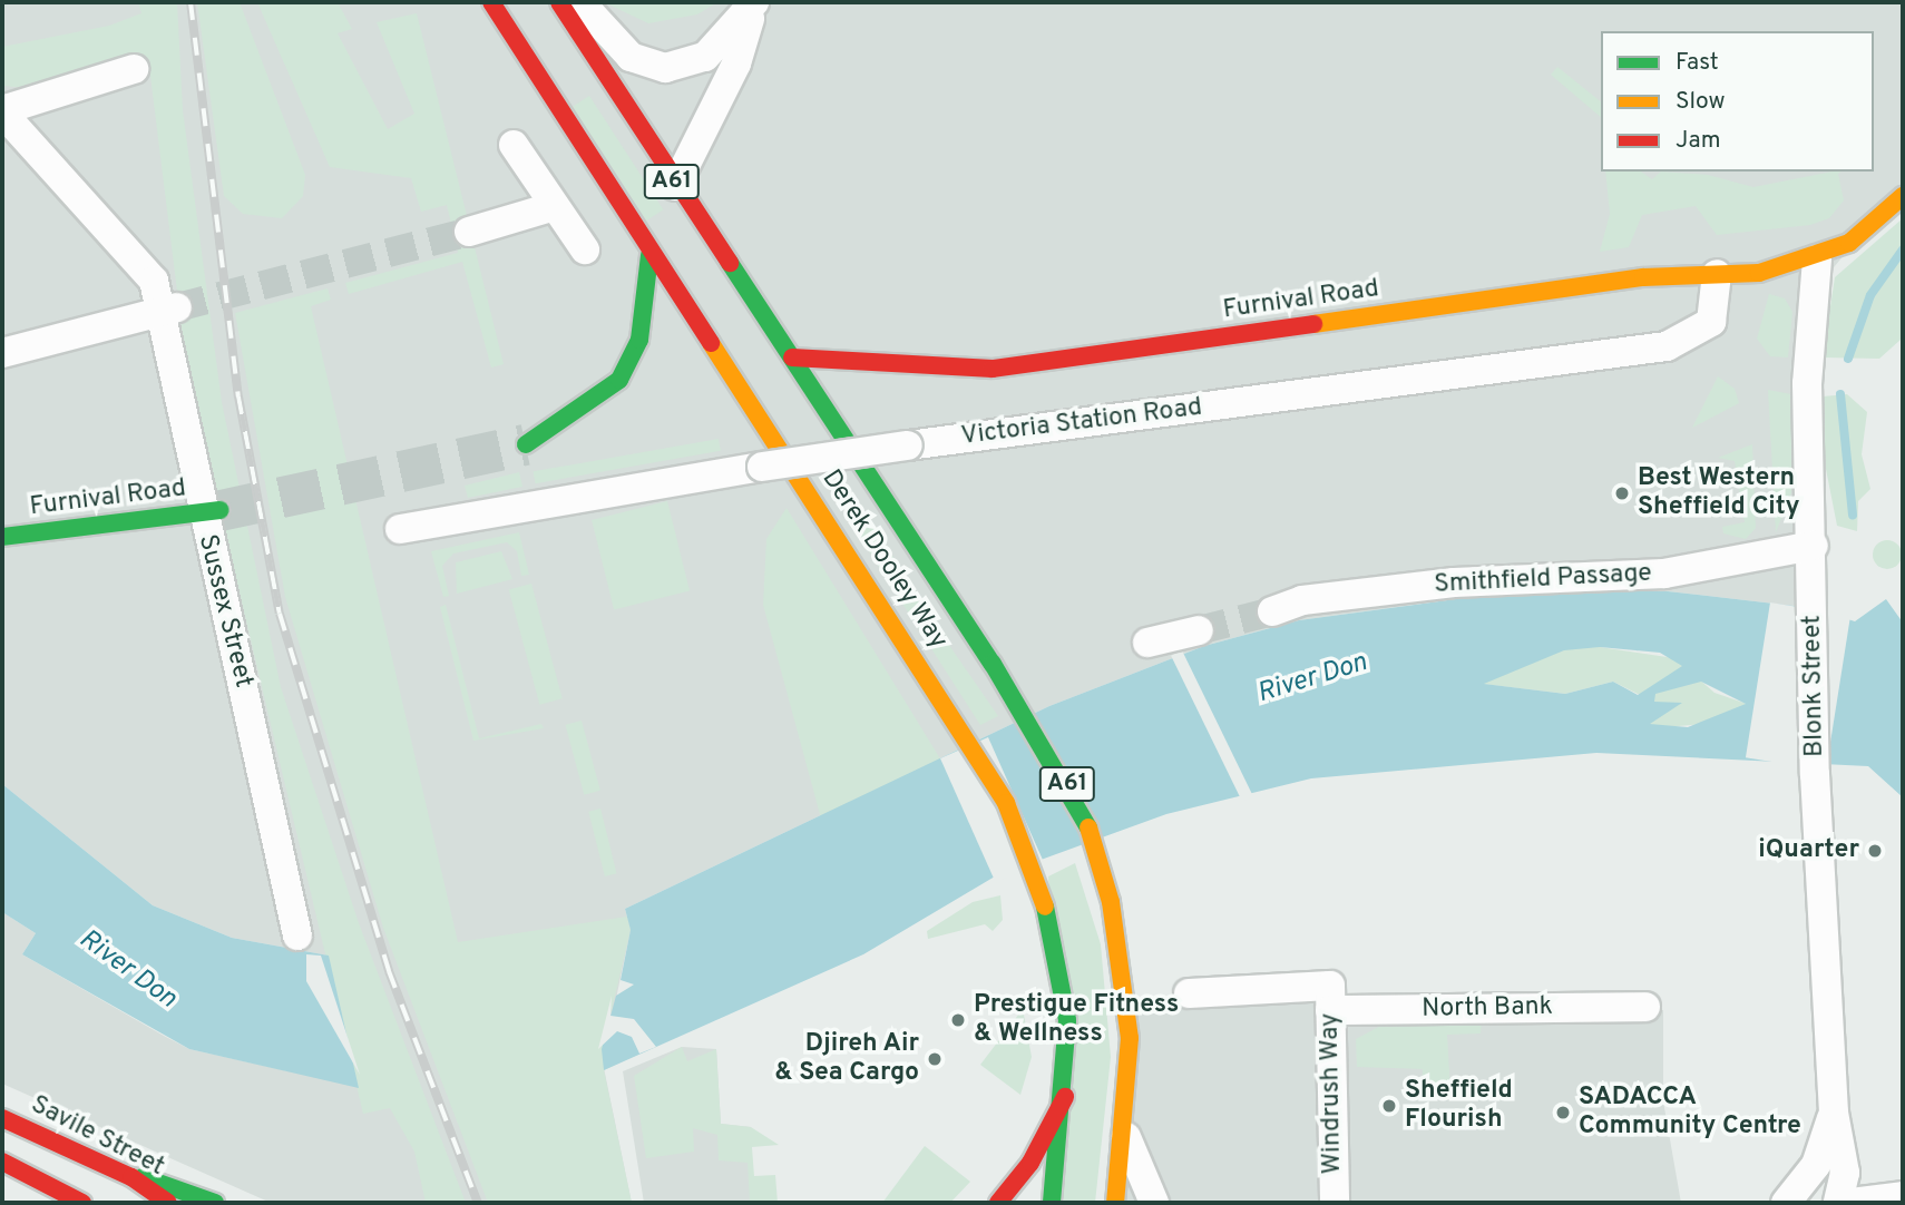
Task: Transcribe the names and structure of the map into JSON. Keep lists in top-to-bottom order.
{
  "streets": {
    "main road": [
      "A61",
      "Furnival Road",
      "Derek Dooley Way",
      "Savile Street"
    ],
    "street": [
      "Victoria Station Road",
      "Smithfield Passage",
      "Sussex Street",
      "Blonk Street",
      "North Bank",
      "Windrush Way"
    ]
  },
  "crossings": [
    ["Furnival Road", "Victoria Station Road"],
    ["Furnival Road", "Derek Dooley Way"],
    ["Furnival Road", "Sussex Street"],
    ["Furnival Road", "Blonk Street"],
    ["Smithfield Passage", "Blonk Street"],
    ["North Bank", "Windrush Way"]
  ],
  "water": ["River Don"],
  "places": [
    "Best Western Sheffield City",
    "iQuarter",
    "Prestigue Fitness & Wellness",
    "Djireh Air & Sea Cargo",
    "Sheffield Flourish",
    "SADACCA Community Centre"
  ],
  "legend": ["Fast", "Slow", "Jam"]
}
